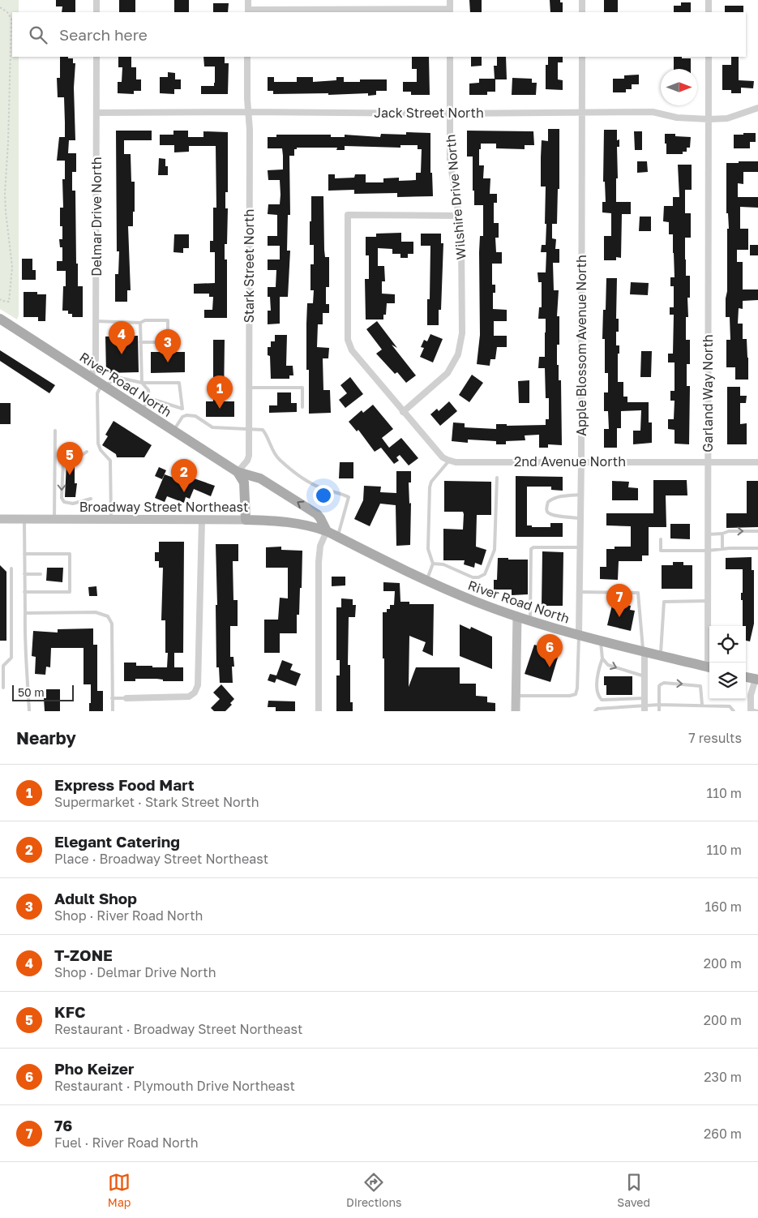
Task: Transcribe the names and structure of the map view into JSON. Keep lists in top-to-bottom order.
{
  "streets": {
    "main road": ["River Road North", "Broadway Street Northeast"],
    "street": [
      "Jack Street North",
      "Wilshire Drive North",
      "Delmar Drive North",
      "Stark Street North",
      "Apple Blossom Avenue North",
      "Garland Way North",
      "2nd Avenue North"
    ]
  },
  "crossings": [
    ["Jack Street North", "Wilshire Drive North"],
    ["Jack Street North", "Delmar Drive North"],
    ["Jack Street North", "Stark Street North"],
    ["Jack Street North", "Apple Blossom Avenue North"],
    ["Jack Street North", "Garland Way North"],
    ["Delmar Drive North", "River Road North"],
    ["Stark Street North", "River Road North"],
    ["Apple Blossom Avenue North", "River Road North"],
    ["Apple Blossom Avenue North", "2nd Avenue North"],
    ["River Road North", "Broadway Street Northeast"],
    ["Garland Way North", "2nd Avenue North"]
  ],
  "scale_bar": "50 m",
  "north": "right",
  "page": {
    "search": "Search here",
    "pins": [
      "4",
      "3",
      "1",
      "5",
      "2",
      "7",
      "6"
    ],
    "scale": "50 m",
    "heading": ["Nearby", "7 results"],
    "list": [
      {
        "mark": "1",
        "name": "Express Food Mart",
        "note": "Supermarket · Stark Street North",
        "value": "110 m"
      },
      {
        "mark": "2",
        "name": "Elegant Catering",
        "note": "Place · Broadway Street Northeast",
        "value": "110 m"
      },
      {
        "mark": "3",
        "name": "Adult Shop",
        "note": "Shop · River Road North",
        "value": "160 m"
      },
      {
        "mark": "4",
        "name": "T-ZONE",
        "note": "Shop · Delmar Drive North",
        "value": "200 m"
      },
      {
        "mark": "5",
        "name": "KFC",
        "note": "Restaurant · Broadway Street Northeast",
        "value": "200 m"
      },
      {
        "mark": "6",
        "name": "Pho Keizer",
        "note": "Restaurant · Plymouth Drive Northeast",
        "value": "230 m"
      },
      {
        "mark": "7",
        "name": "76",
        "note": "Fuel · River Road North",
        "value": "260 m"
      }
    ],
    "nav": ["Map", "Directions", "Saved"]
  }
}
